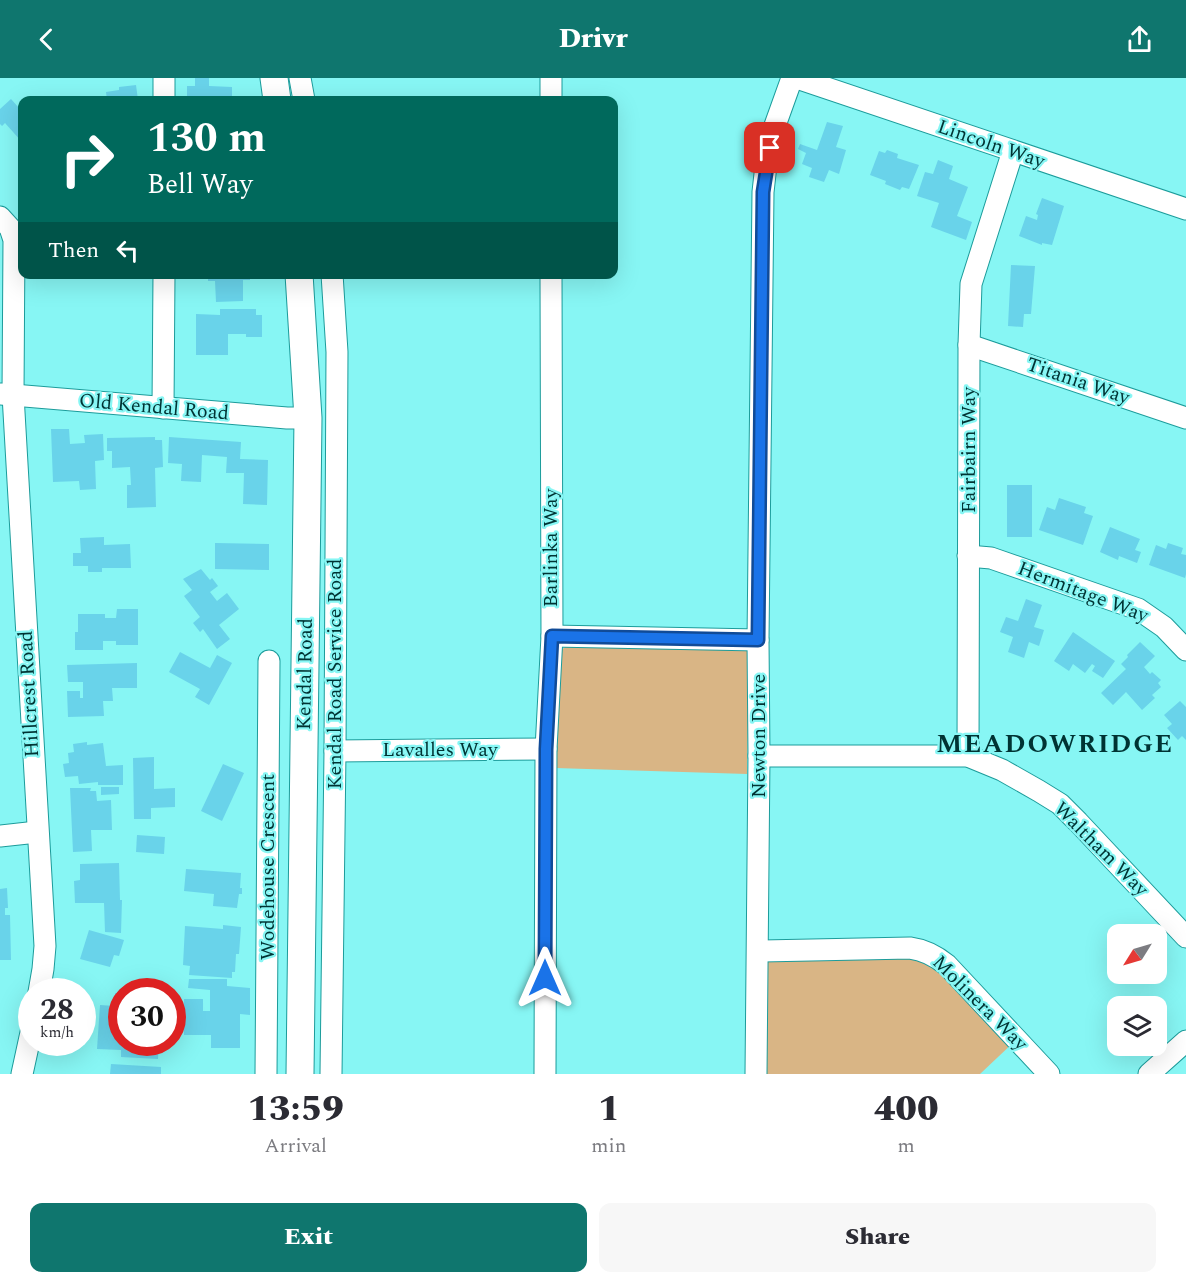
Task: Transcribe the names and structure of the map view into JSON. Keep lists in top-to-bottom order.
{
  "streets": {
    "main road": ["Kendal Road"],
    "street": [
      "Lincoln Way",
      "Titania Way",
      "Old Kendal Road",
      "Fairbairn Way",
      "Barlinka Way",
      "Hermitage Way",
      "Kendal Road Service Road",
      "Hillcrest Road",
      "Newton Drive",
      "Lavalles Way",
      "Waltham Way",
      "Wodehouse Crescent",
      "Molinera Way"
    ]
  },
  "crossings": [
    ["Lincoln Way", "Fairbairn Way"],
    ["Titania Way", "Fairbairn Way"],
    ["Old Kendal Road", "Kendal Road"],
    ["Old Kendal Road", "Hillcrest Road"],
    ["Fairbairn Way", "Hermitage Way"],
    ["Fairbairn Way", "Waltham Way"],
    ["Barlinka Way", "Lavalles Way"],
    ["Kendal Road Service Road", "Lavalles Way"],
    ["Newton Drive", "Waltham Way"],
    ["Newton Drive", "Molinera Way"]
  ],
  "districts": ["MEADOWRIDGE"],
  "north": "bottom left",
  "page": {
    "header": "Drivr",
    "turn": ["130 m", "Bell Way"],
    "then": "Then",
    "speed": "28 km/h",
    "limit": "30",
    "eta": [
      "13:59",
      "Arrival",
      "1",
      "min",
      "400",
      "m"
    ],
    "buttons": ["Exit", "Share"]
  }
}
